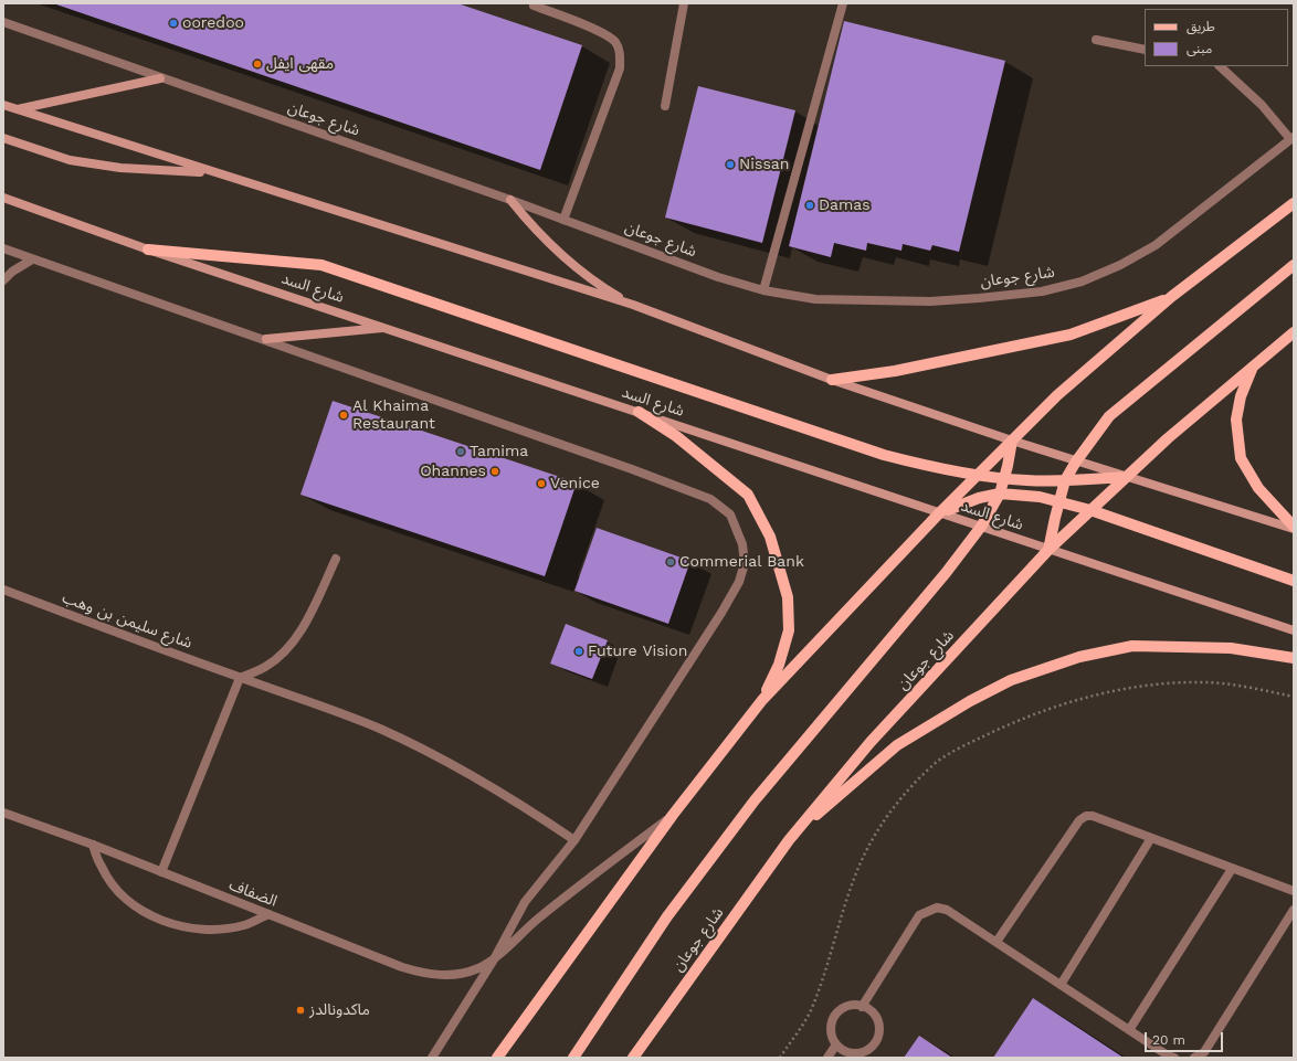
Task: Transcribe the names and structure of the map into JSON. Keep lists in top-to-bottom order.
{
  "streets": {
    "main road": ["شارع جوعان", "شارع السد"],
    "street": ["شارع سليمن بن وهب", "الضفاف"]
  },
  "crossings": [
    ["شارع جوعان", "شارع السد"]
  ],
  "places": [
    "ooredoo",
    "مقهى ايفل",
    "Nissan",
    "Damas",
    "Al Khaima Restaurant",
    "Tamima",
    "Ohannes",
    "Venice",
    "Commerial Bank",
    "Future Vision",
    "ماكدونالدز"
  ],
  "legend": ["طريق", "مبنى"],
  "scale_bar": "20 m"
}
